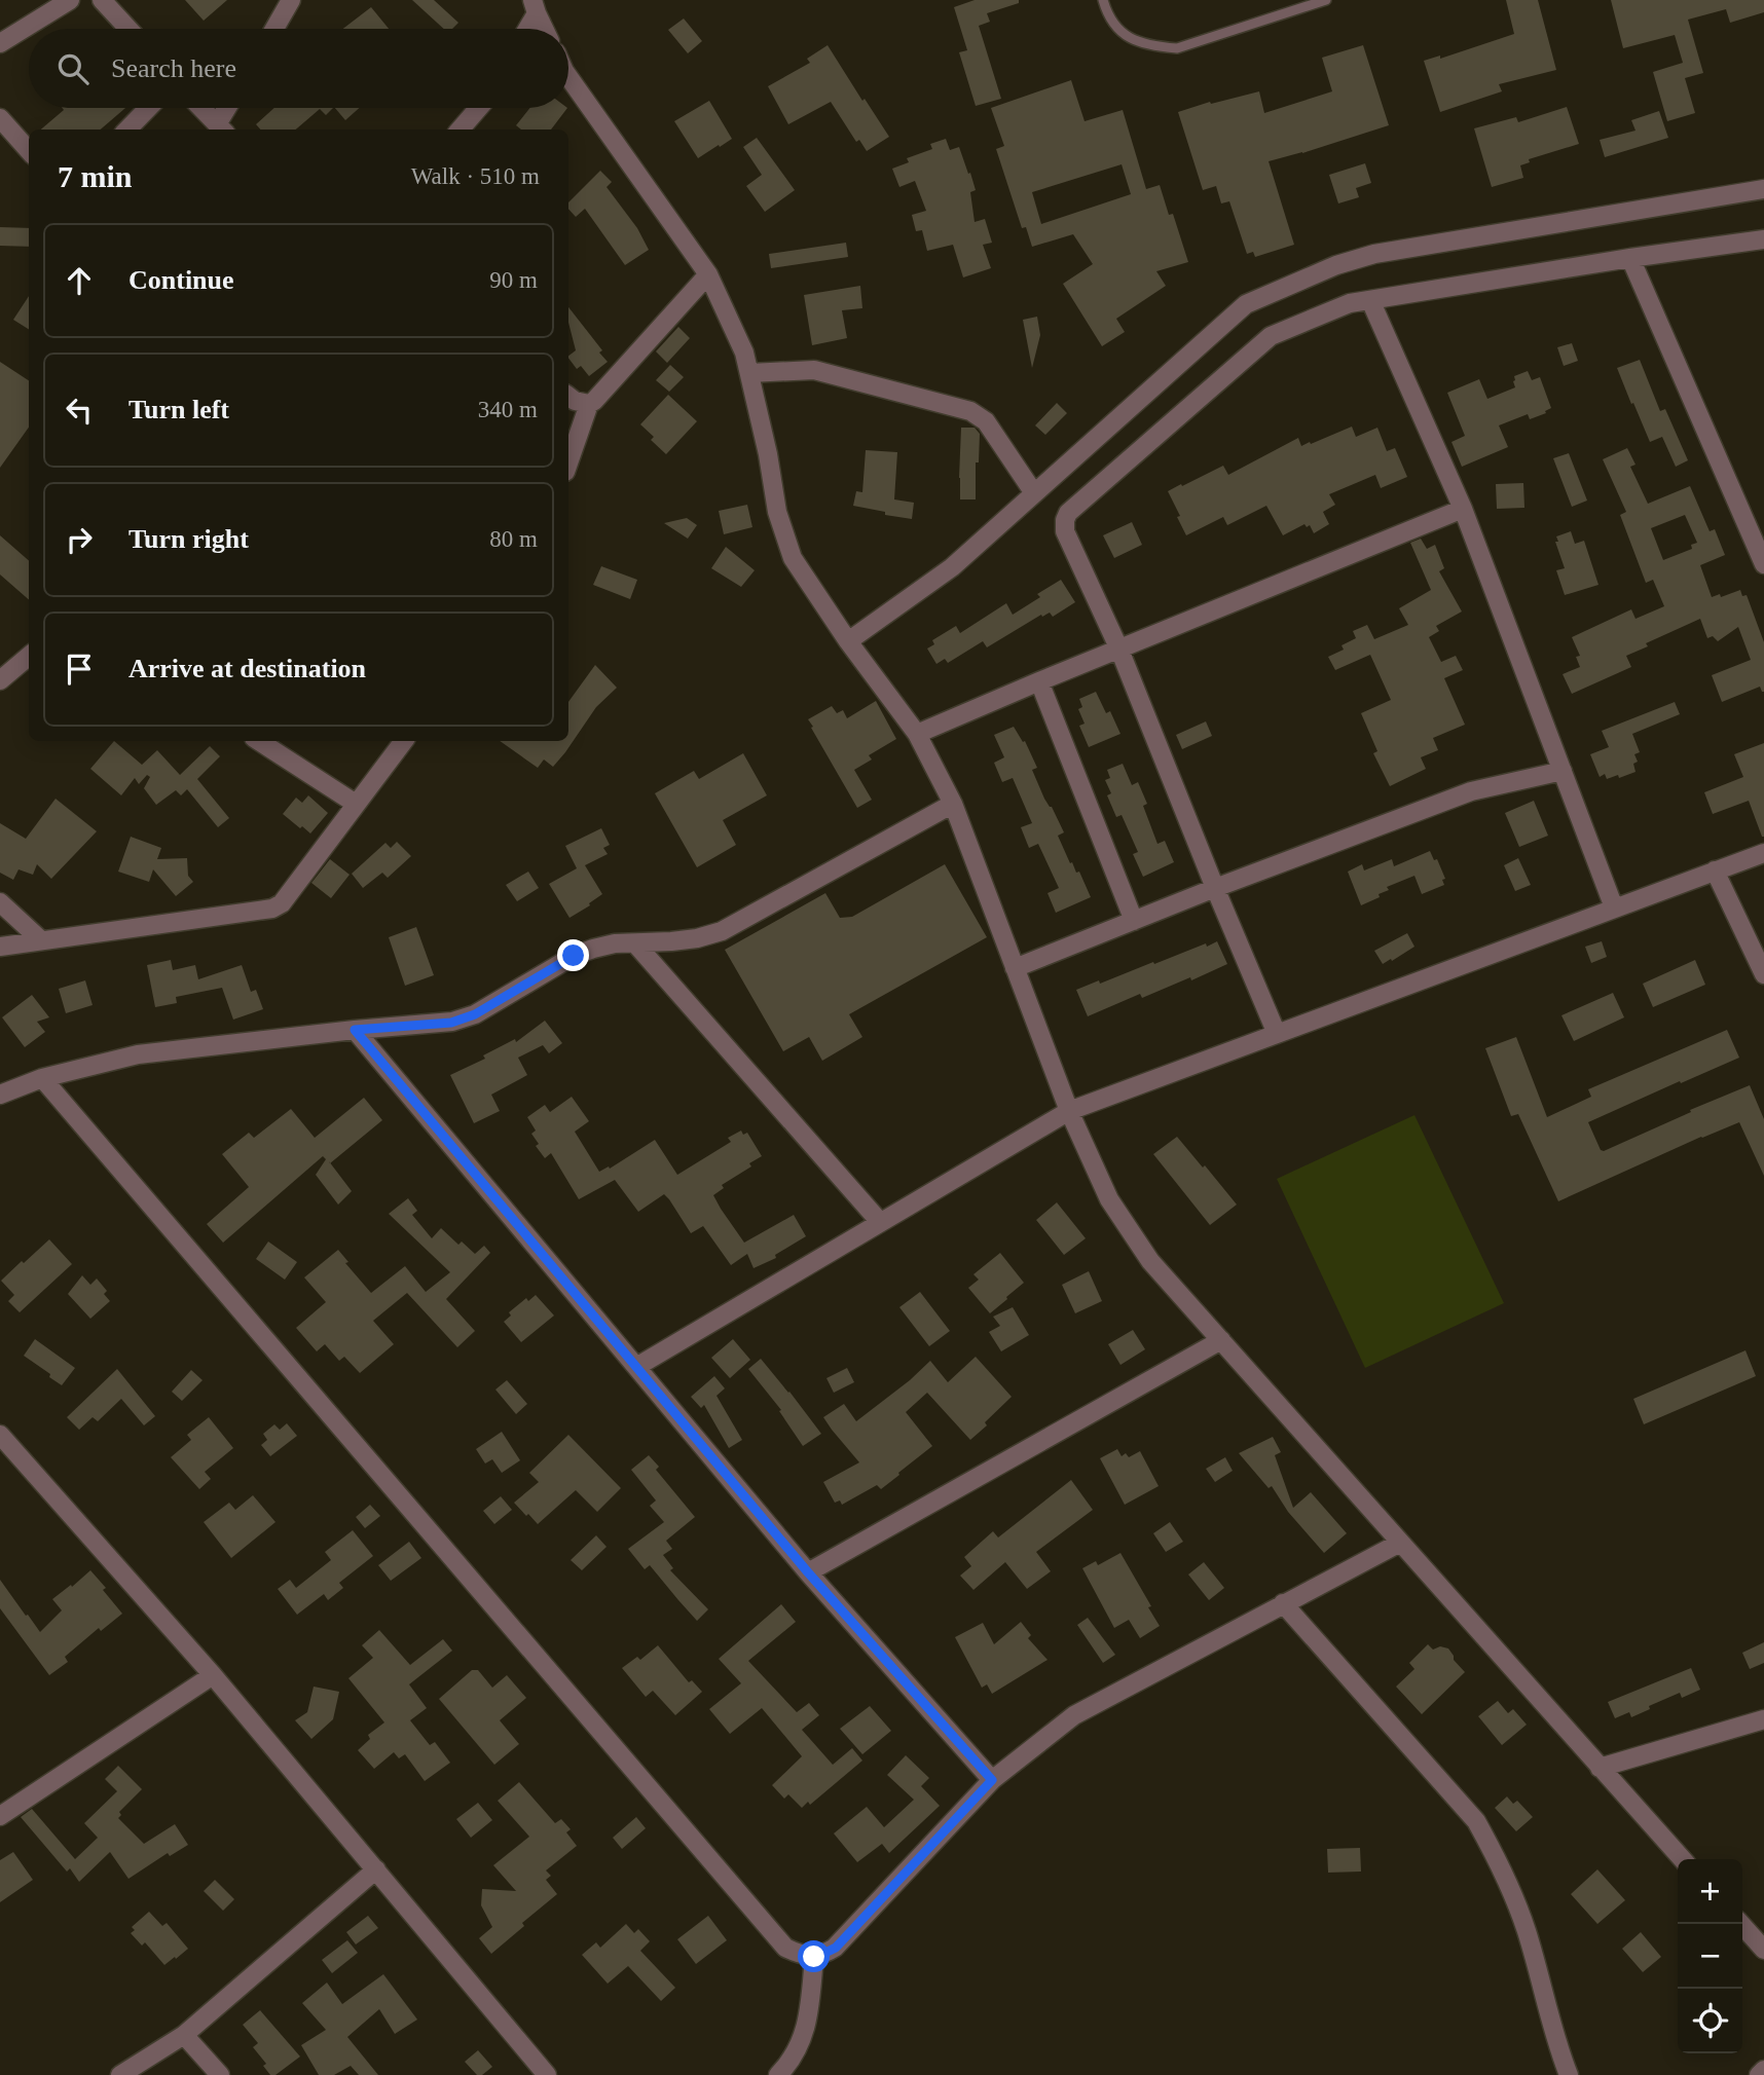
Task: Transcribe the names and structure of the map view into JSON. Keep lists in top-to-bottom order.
{
  "page": {
    "search": "Search here",
    "heading": ["7 min", "Walk · 510 m"],
    "list": [
      ["Continue", "90 m"],
      ["Turn left", "340 m"],
      ["Turn right", "80 m"],
      "Arrive at destination"
    ],
    "map_buttons": ["+", "−"]
  }
}
